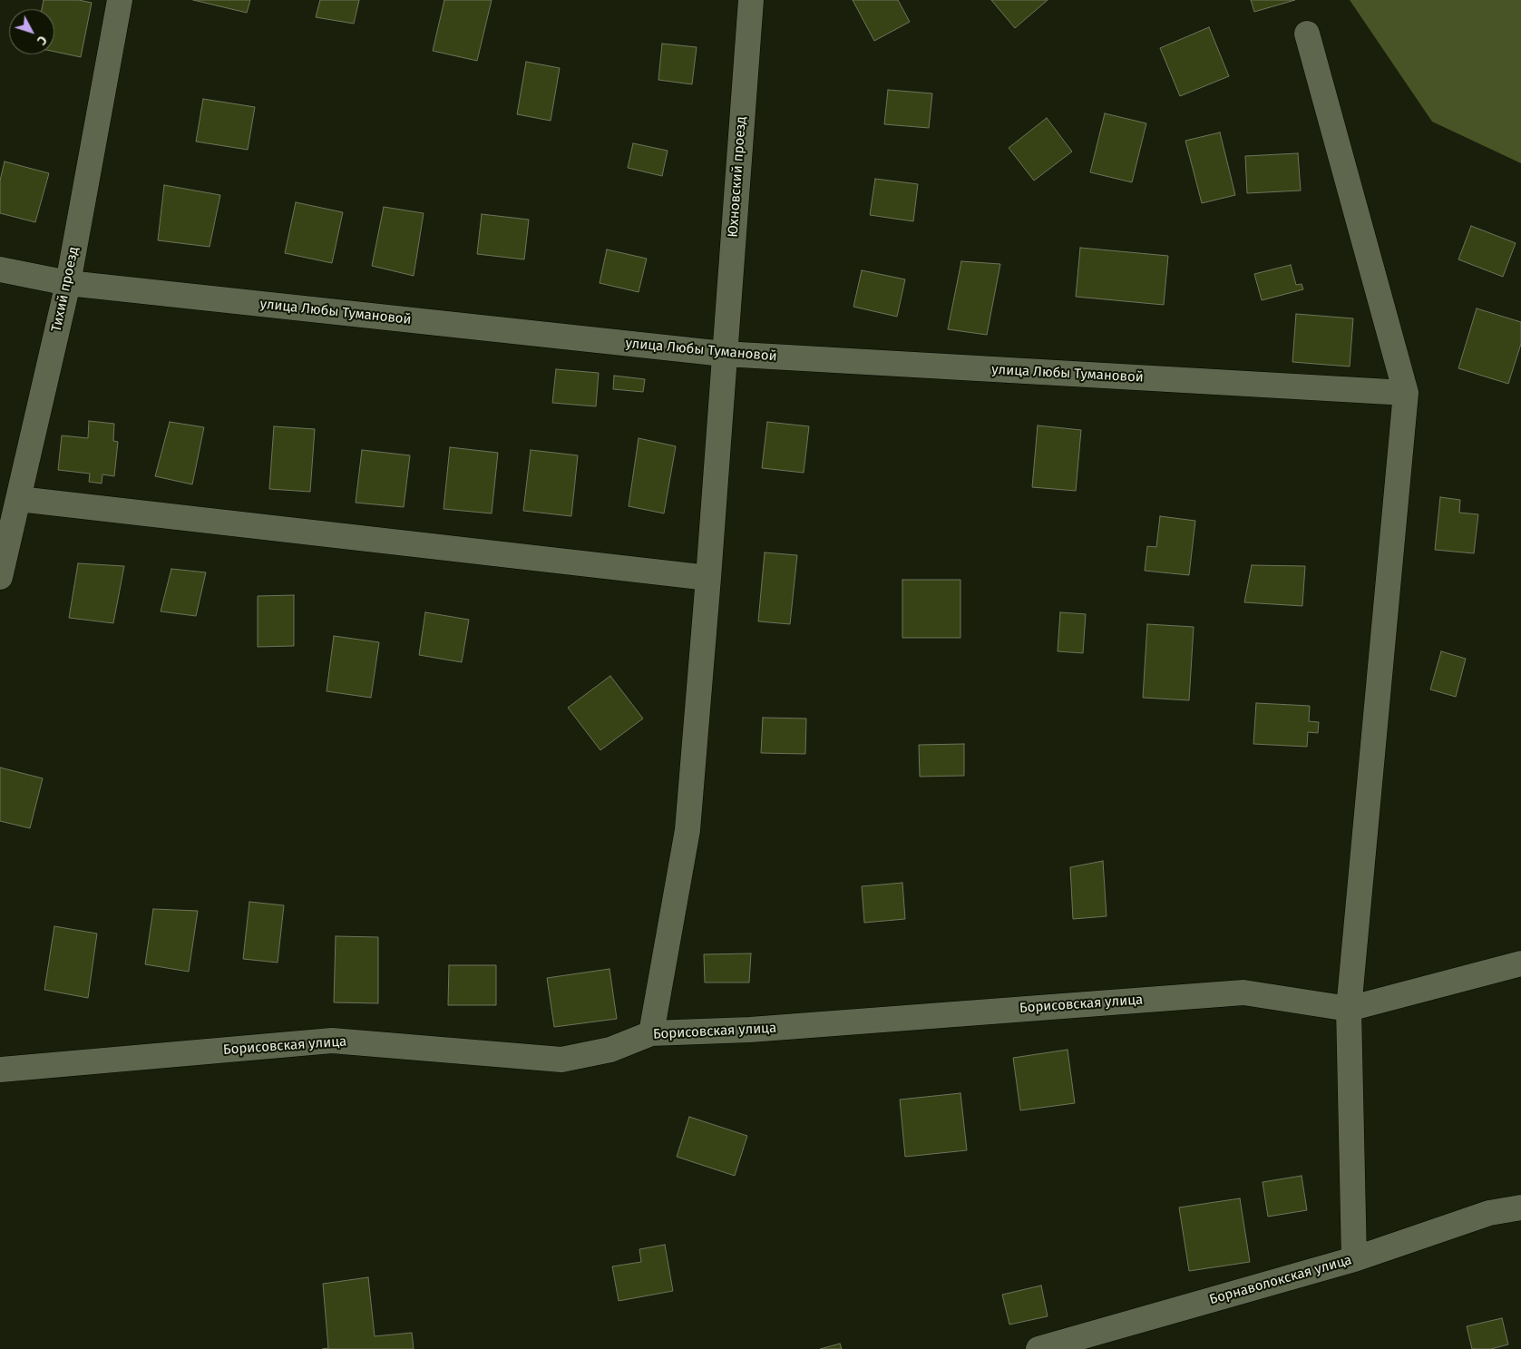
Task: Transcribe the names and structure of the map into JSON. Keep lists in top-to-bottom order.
{
  "streets": {
    "street": [
      "Юхновский проезд",
      "Тихий проезд",
      "улица Любы Тумановой",
      "Борисовская улица",
      "Борнаволокская улица"
    ]
  },
  "crossings": [
    ["Юхновский проезд", "улица Любы Тумановой"],
    ["Юхновский проезд", "Борисовская улица"],
    ["Тихий проезд", "улица Любы Тумановой"]
  ],
  "north": "bottom right"
}
